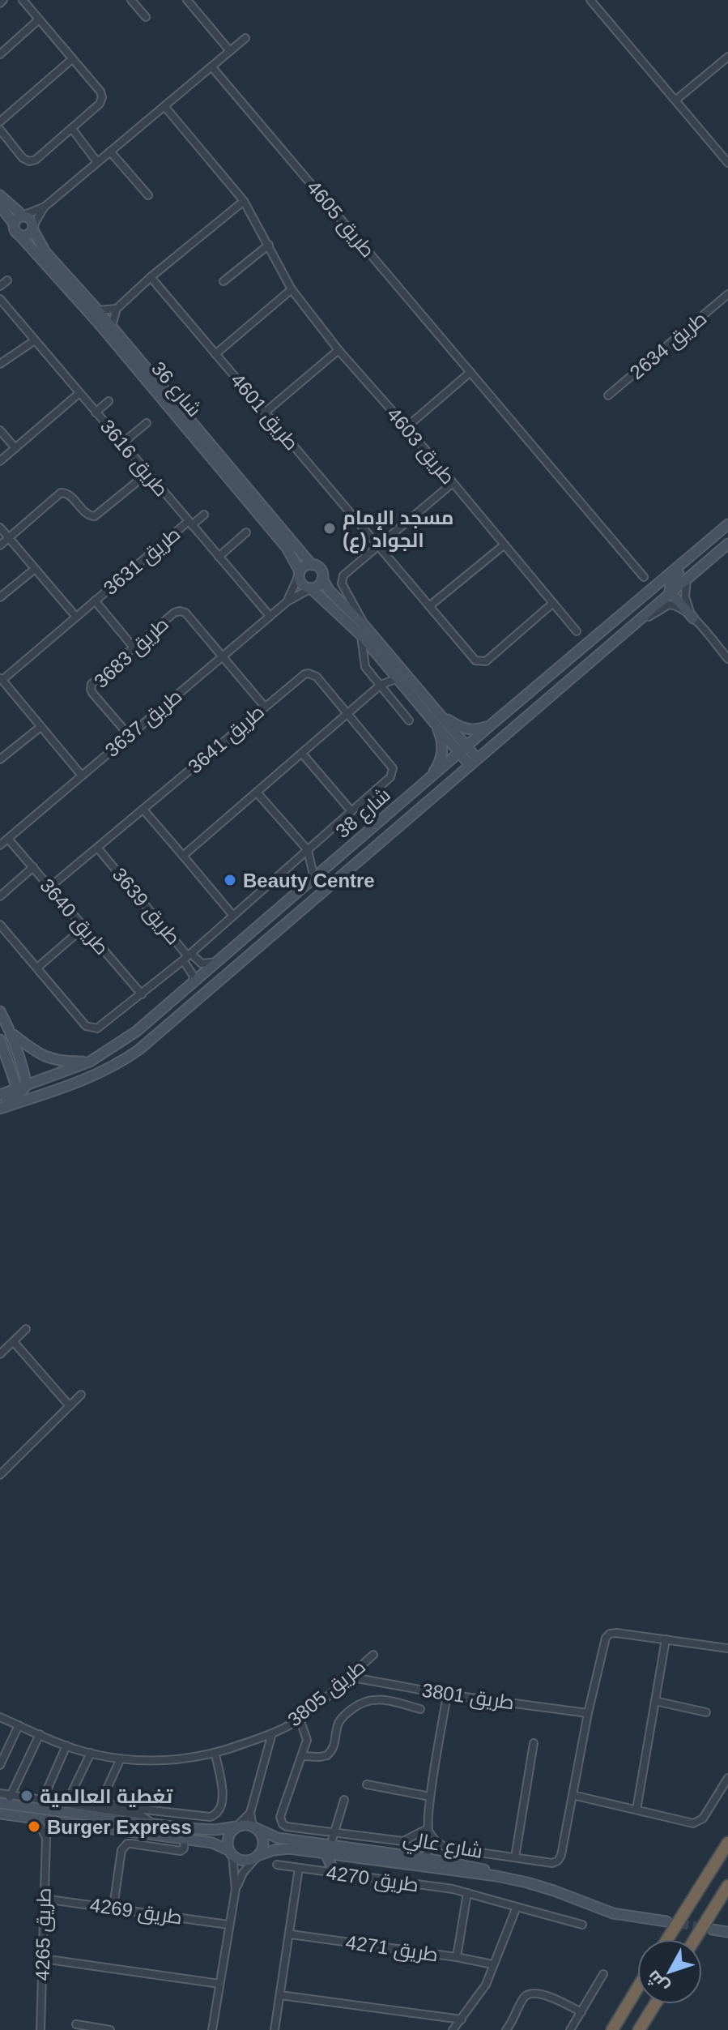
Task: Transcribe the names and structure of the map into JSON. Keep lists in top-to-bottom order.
{
  "streets": {
    "street": [
      "طريق 4605",
      "طريق 2634",
      "شارع 36",
      "طريق 4601",
      "طريق 4603",
      "طريق 3616",
      "طريق 3631",
      "طريق 3683",
      "طريق 3637",
      "طريق 3641",
      "شارع 38",
      "طريق 3639",
      "طريق 3640",
      "طريق 3805",
      "طريق 3801",
      "شارع عالي",
      "طريق 4270",
      "طريق 4269",
      "طريق 4265",
      "طريق 4271"
    ]
  },
  "crossings": [
    ["شارع 36", "طريق 3637"],
    ["طريق 4601", "طريق 4603"],
    ["طريق 3616", "طريق 3631"],
    ["طريق 3616", "طريق 3637"],
    ["طريق 3631", "طريق 3683"],
    ["طريق 3683", "طريق 3637"],
    ["طريق 3683", "طريق 3641"],
    ["طريق 3637", "طريق 3640"],
    ["طريق 3641", "طريق 3639"],
    ["طريق 3641", "طريق 3640"],
    ["طريق 3639", "طريق 3640"],
    ["طريق 3805", "طريق 3801"],
    ["طريق 4269", "طريق 4265"]
  ],
  "places": [
    "مسجد الإمام الجواد (ع)",
    "Beauty Centre",
    "تغطية العالمية",
    "Burger Express"
  ],
  "north": "bottom left"
}
